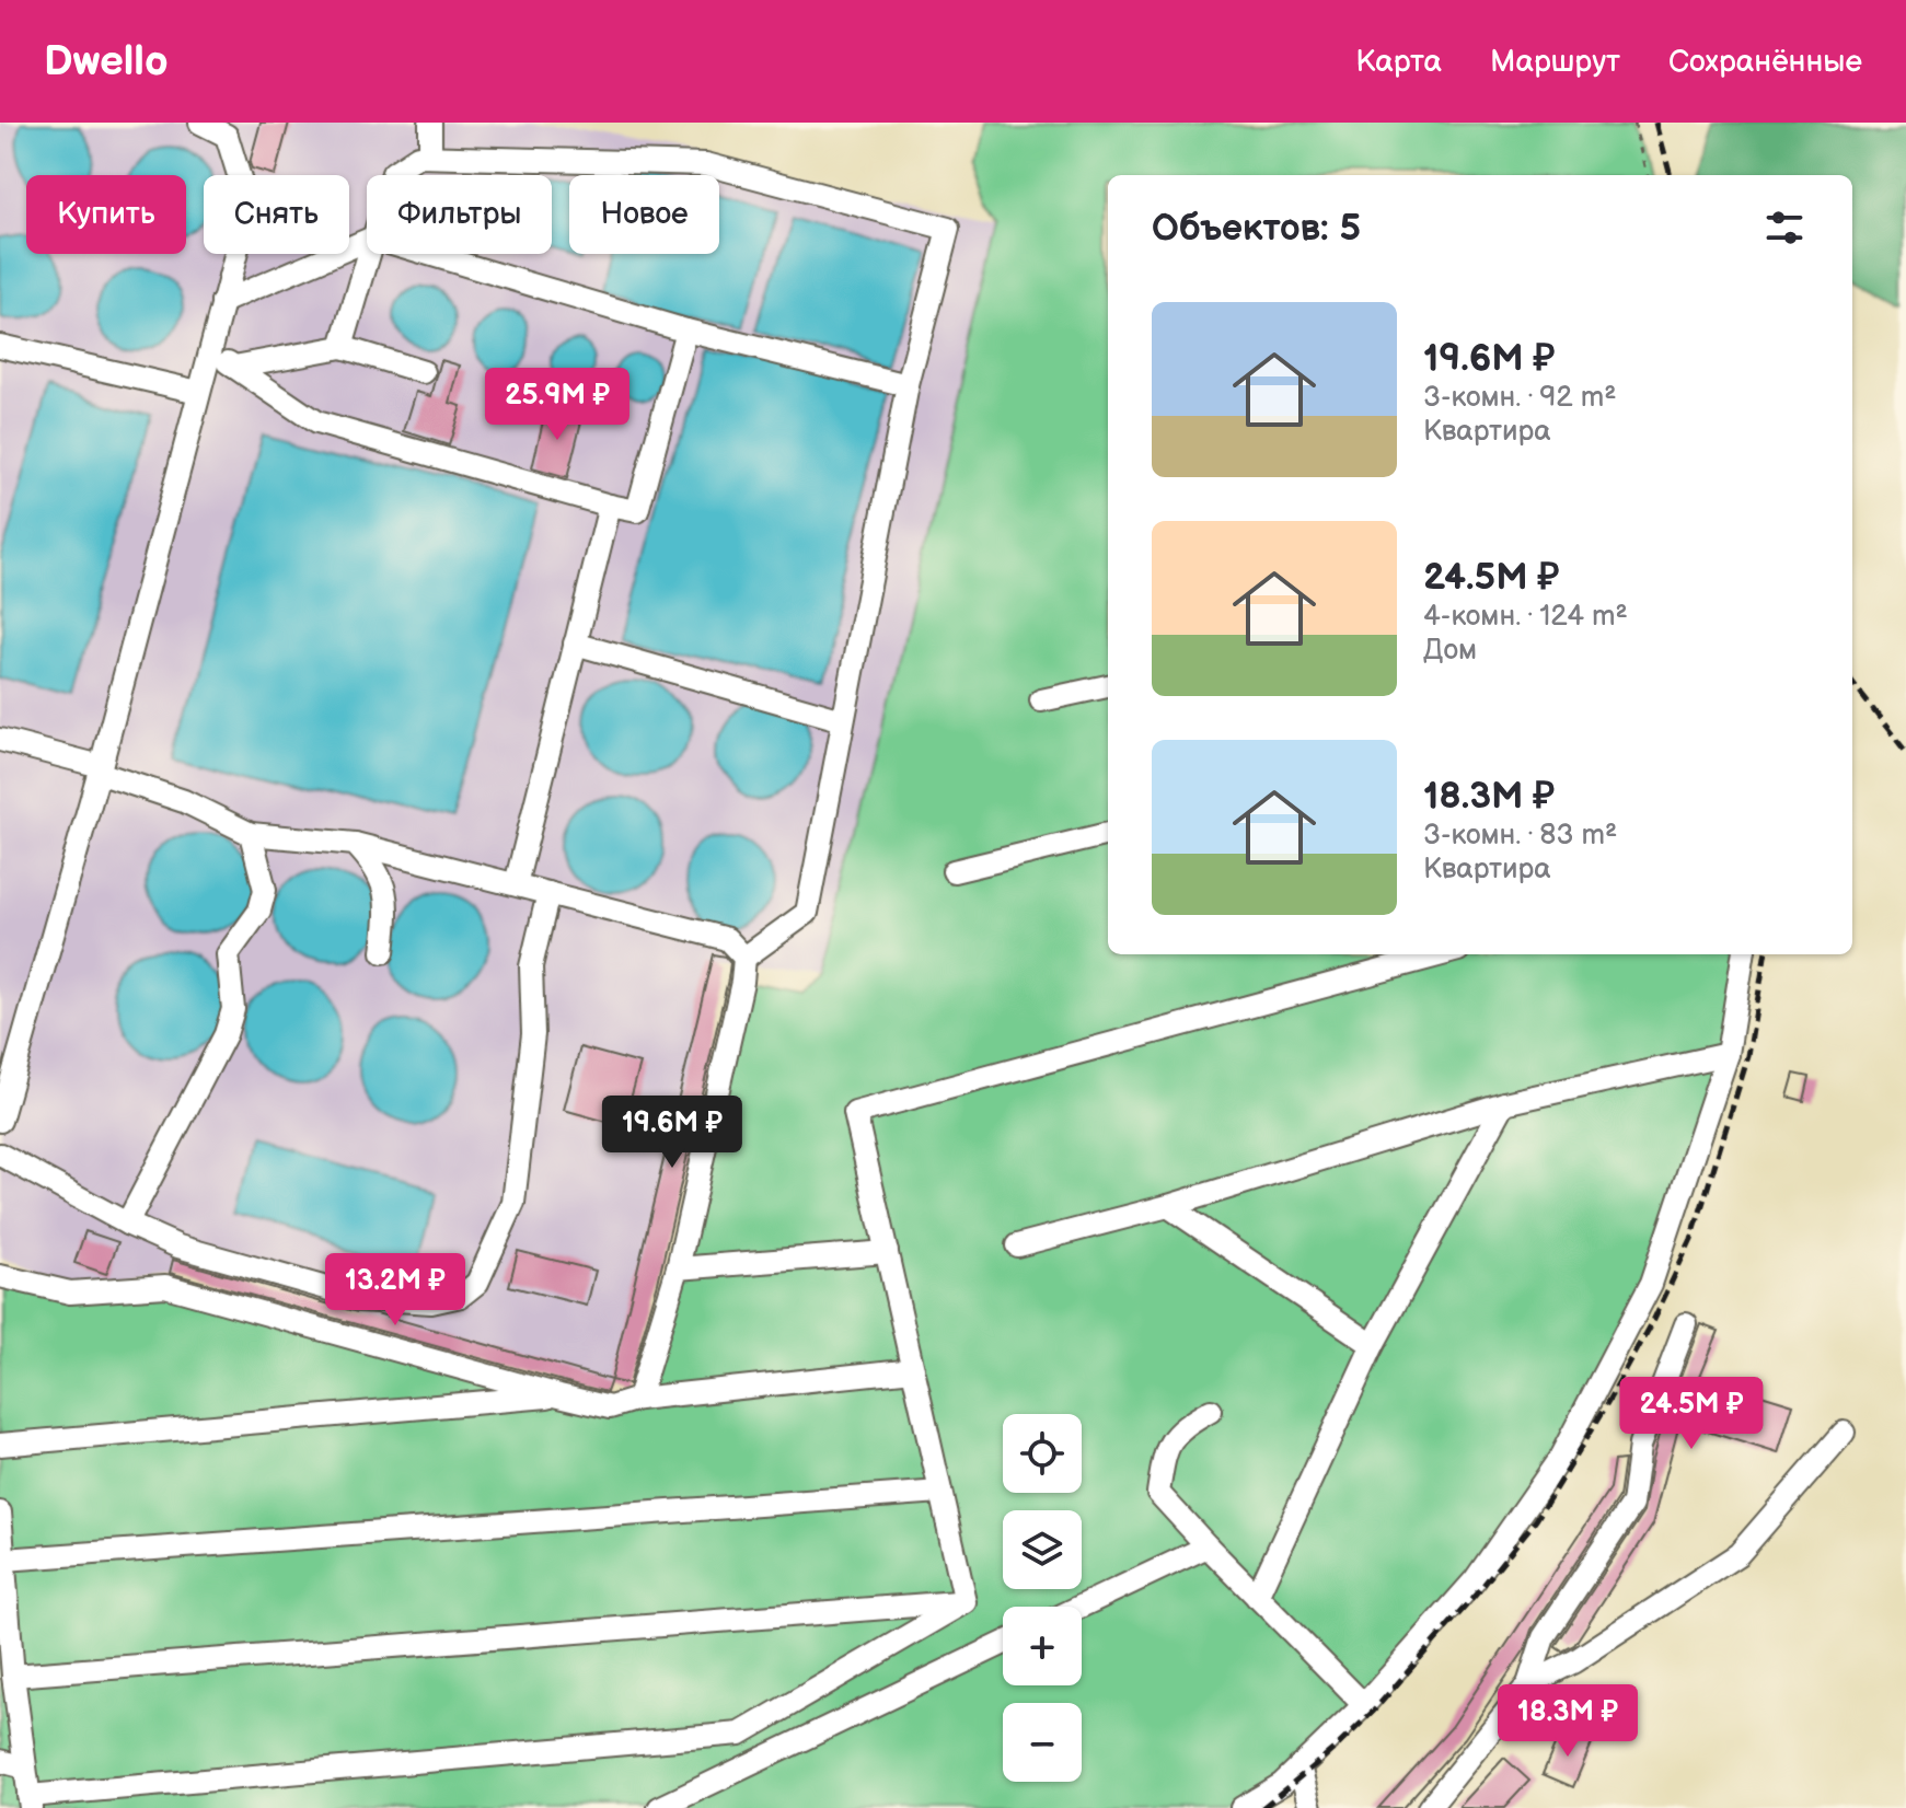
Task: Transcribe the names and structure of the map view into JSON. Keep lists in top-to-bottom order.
{
  "page": {
    "header": "Dwello",
    "nav": ["Карта", "Маршрут", "Сохранённые"],
    "chip": [
      "Купить",
      "Снять",
      "Фильтры",
      "Новое"
    ],
    "heading": "Объектов: 5",
    "list": [
      {
        "name": "19.6M ₽",
        "note": "3-комн. · 92 m² · Квартира"
      },
      {
        "name": "24.5M ₽",
        "note": "4-комн. · 124 m² · Дом"
      },
      {
        "name": "18.3M ₽",
        "note": "3-комн. · 83 m² · Квартира"
      }
    ],
    "price": [
      "25.9M ₽",
      "19.6M ₽",
      "13.2M ₽",
      "24.5M ₽",
      "18.3M ₽"
    ],
    "map_buttons": ["+", "−"]
  }
}
